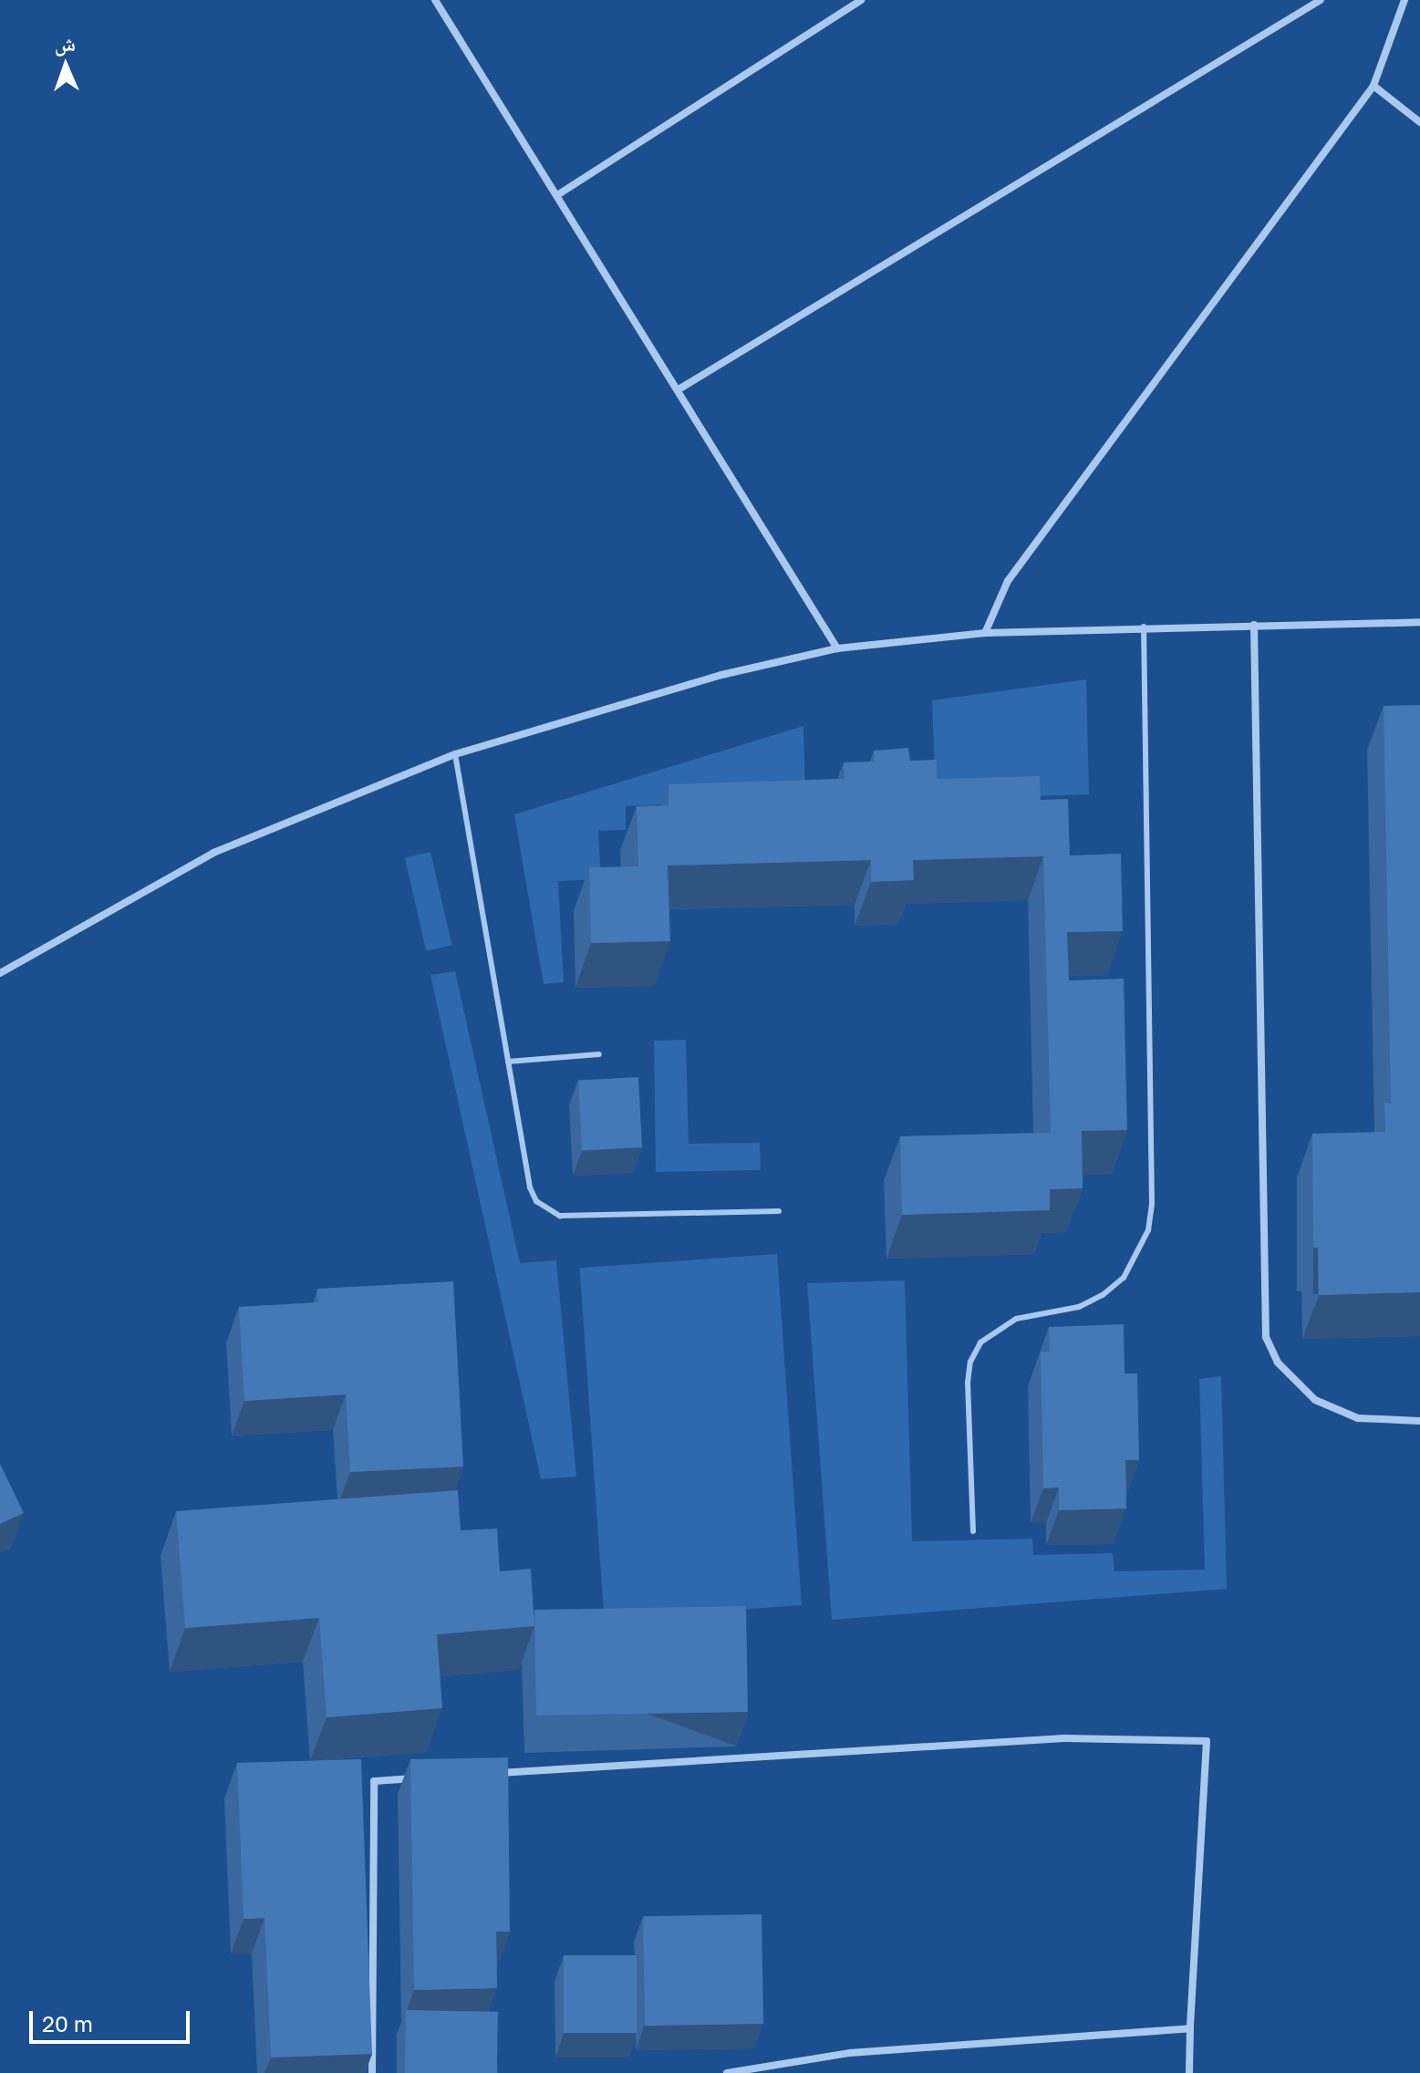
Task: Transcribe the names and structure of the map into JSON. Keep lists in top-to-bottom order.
{
  "scale_bar": "20 m",
  "north": "top"
}
